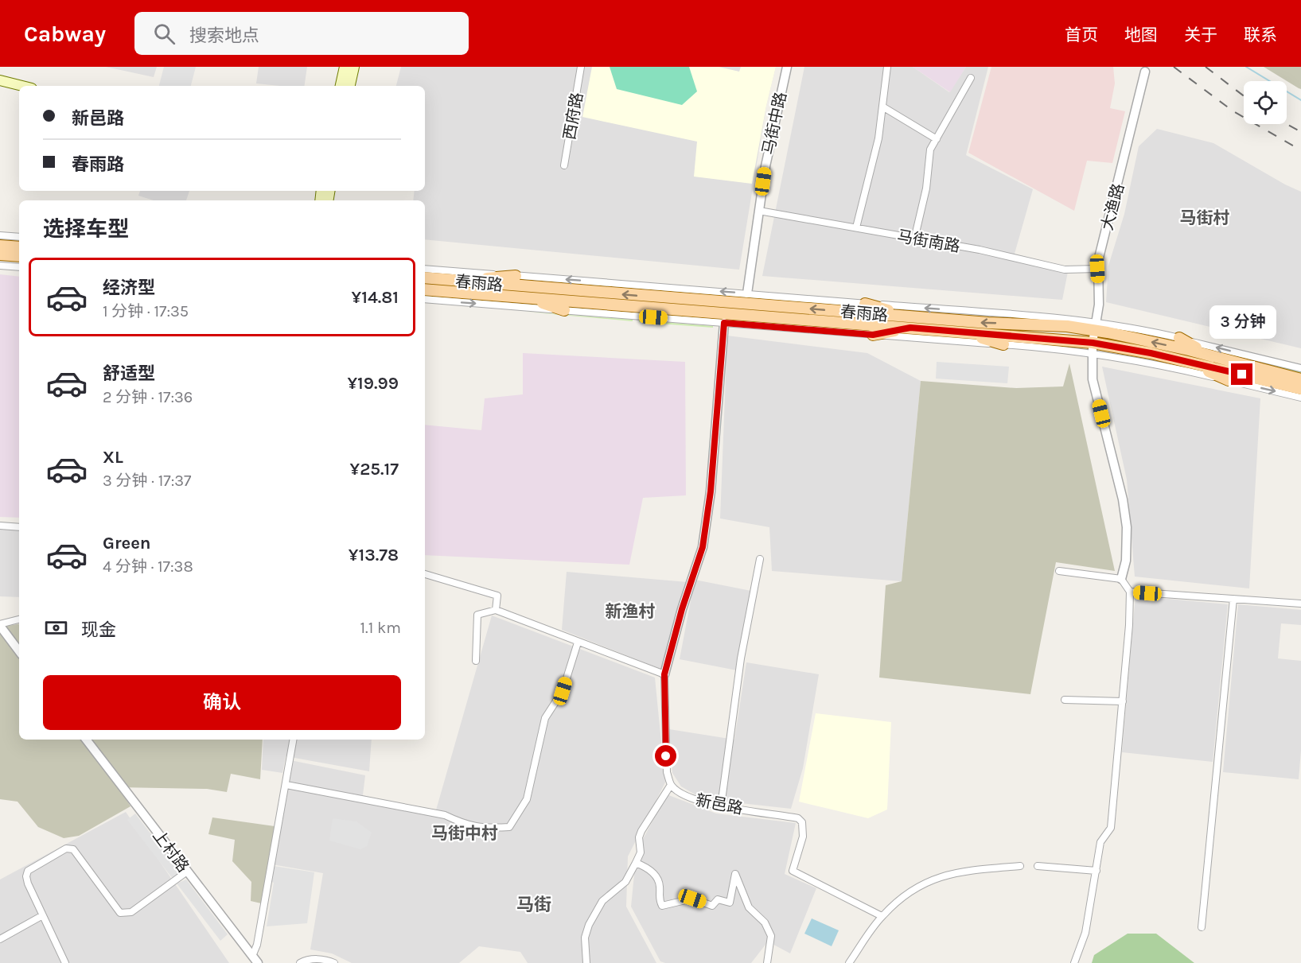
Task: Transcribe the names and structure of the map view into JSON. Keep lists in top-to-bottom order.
{
  "streets": {
    "main road": ["春雨路"],
    "street": [
      "西府路",
      "马街中路",
      "大渔路",
      "马街南路",
      "新邑路",
      "上村路"
    ]
  },
  "crossings": [
    ["马街中路", "马街南路"],
    ["大渔路", "马街南路"],
    ["大渔路", "春雨路"]
  ],
  "districts": [
    "马街村",
    "新渔村",
    "马街中村",
    "马街"
  ],
  "page": {
    "header": "Cabway",
    "search": "搜索地点",
    "nav": [
      "首页",
      "地图",
      "关于",
      "联系"
    ],
    "banner": ["新邑路", "春雨路"],
    "heading": "选择车型",
    "list": [
      {
        "name": "经济型",
        "note": "1 分钟 · 17:35",
        "value": "¥14.81"
      },
      {
        "name": "舒适型",
        "note": "2 分钟 · 17:36",
        "value": "¥19.99"
      },
      {
        "name": "XL",
        "note": "3 分钟 · 17:37",
        "value": "¥25.17"
      },
      {
        "name": "Green",
        "note": "4 分钟 · 17:38",
        "value": "¥13.78"
      }
    ],
    "bubble": "3 分钟",
    "pay": ["现金", "1.1 km"],
    "buttons": "确认"
  }
}
